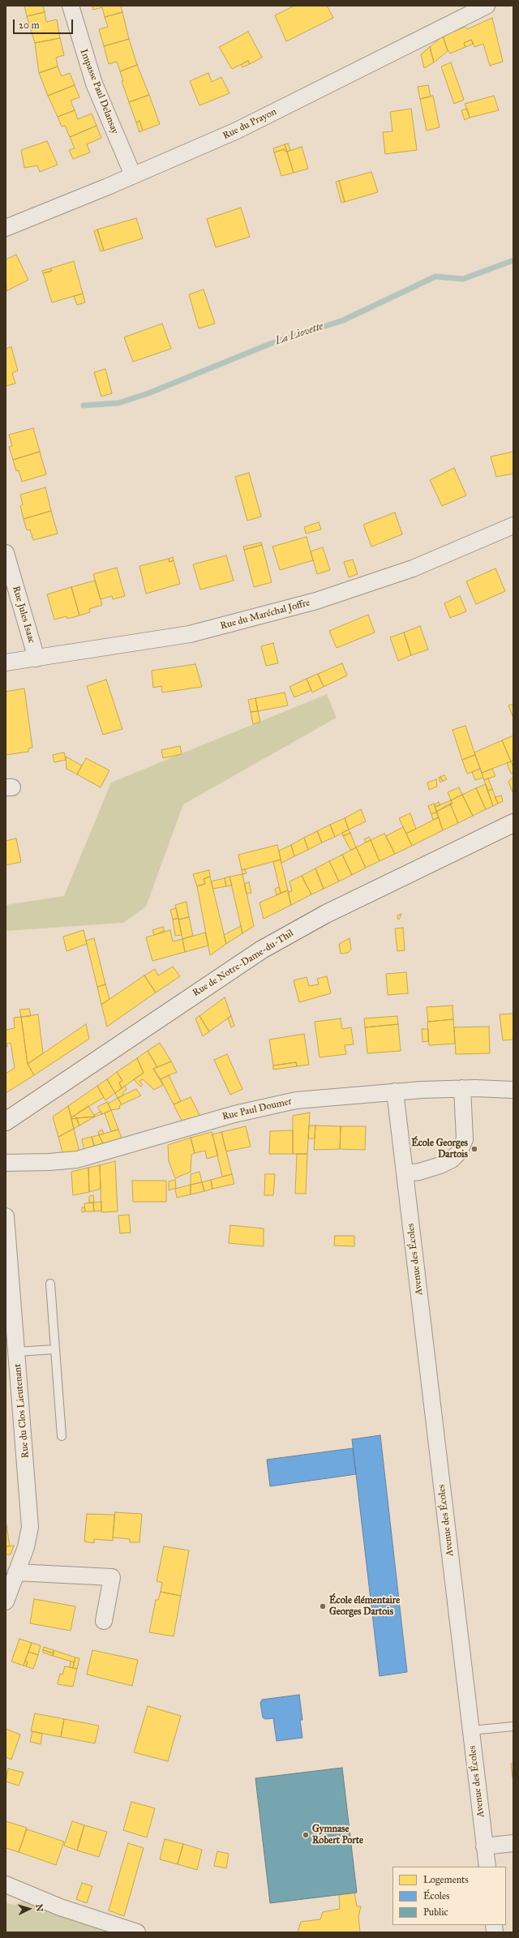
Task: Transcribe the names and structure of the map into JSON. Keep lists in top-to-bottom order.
{
  "streets": {
    "main road": ["Rue de Notre-Dame-du-Thil"],
    "street": [
      "Impasse Paul Delansay",
      "Rue du Prayon",
      "Rue Jules Isaac",
      "Rue du Maréchal Joffre",
      "Rue Paul Doumer",
      "Avenue des Écoles",
      "Rue du Clos Lieutenant"
    ]
  },
  "crossings": [
    ["Impasse Paul Delansay", "Rue du Prayon"],
    ["Rue Jules Isaac", "Rue du Maréchal Joffre"],
    ["Rue Paul Doumer", "Avenue des Écoles"]
  ],
  "water": ["La Liovette"],
  "places": ["École Georges Dartois", "École élémentaire Georges Dartois", "Gymnase Robert Porte"],
  "legend": ["Logements", "Écoles", "Public"],
  "scale_bar": "20 m",
  "north": "right"
}
